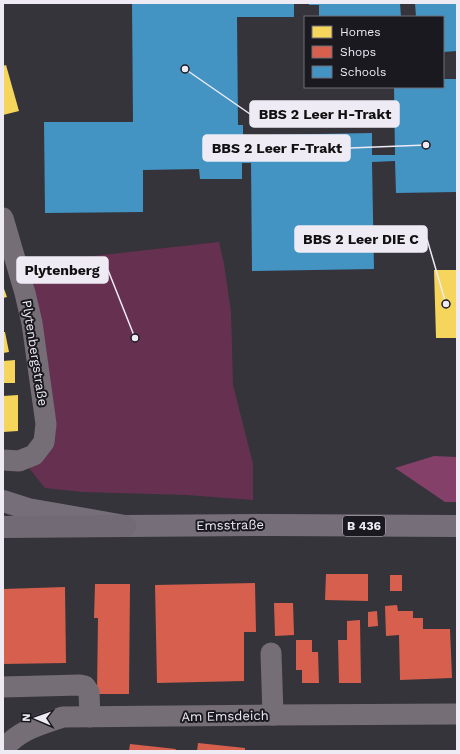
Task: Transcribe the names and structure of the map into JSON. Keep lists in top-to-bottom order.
{
  "streets": {
    "highway": ["Emsstraße", "B 436"],
    "street": ["Plytenbergstraße", "Am Emsdeich"]
  },
  "places": [
    "BBS 2 Leer H-Trakt",
    "BBS 2 Leer F-Trakt",
    "BBS 2 Leer DIE C",
    "Plytenberg"
  ],
  "legend": ["Homes", "Shops", "Schools"],
  "north": "left"
}
